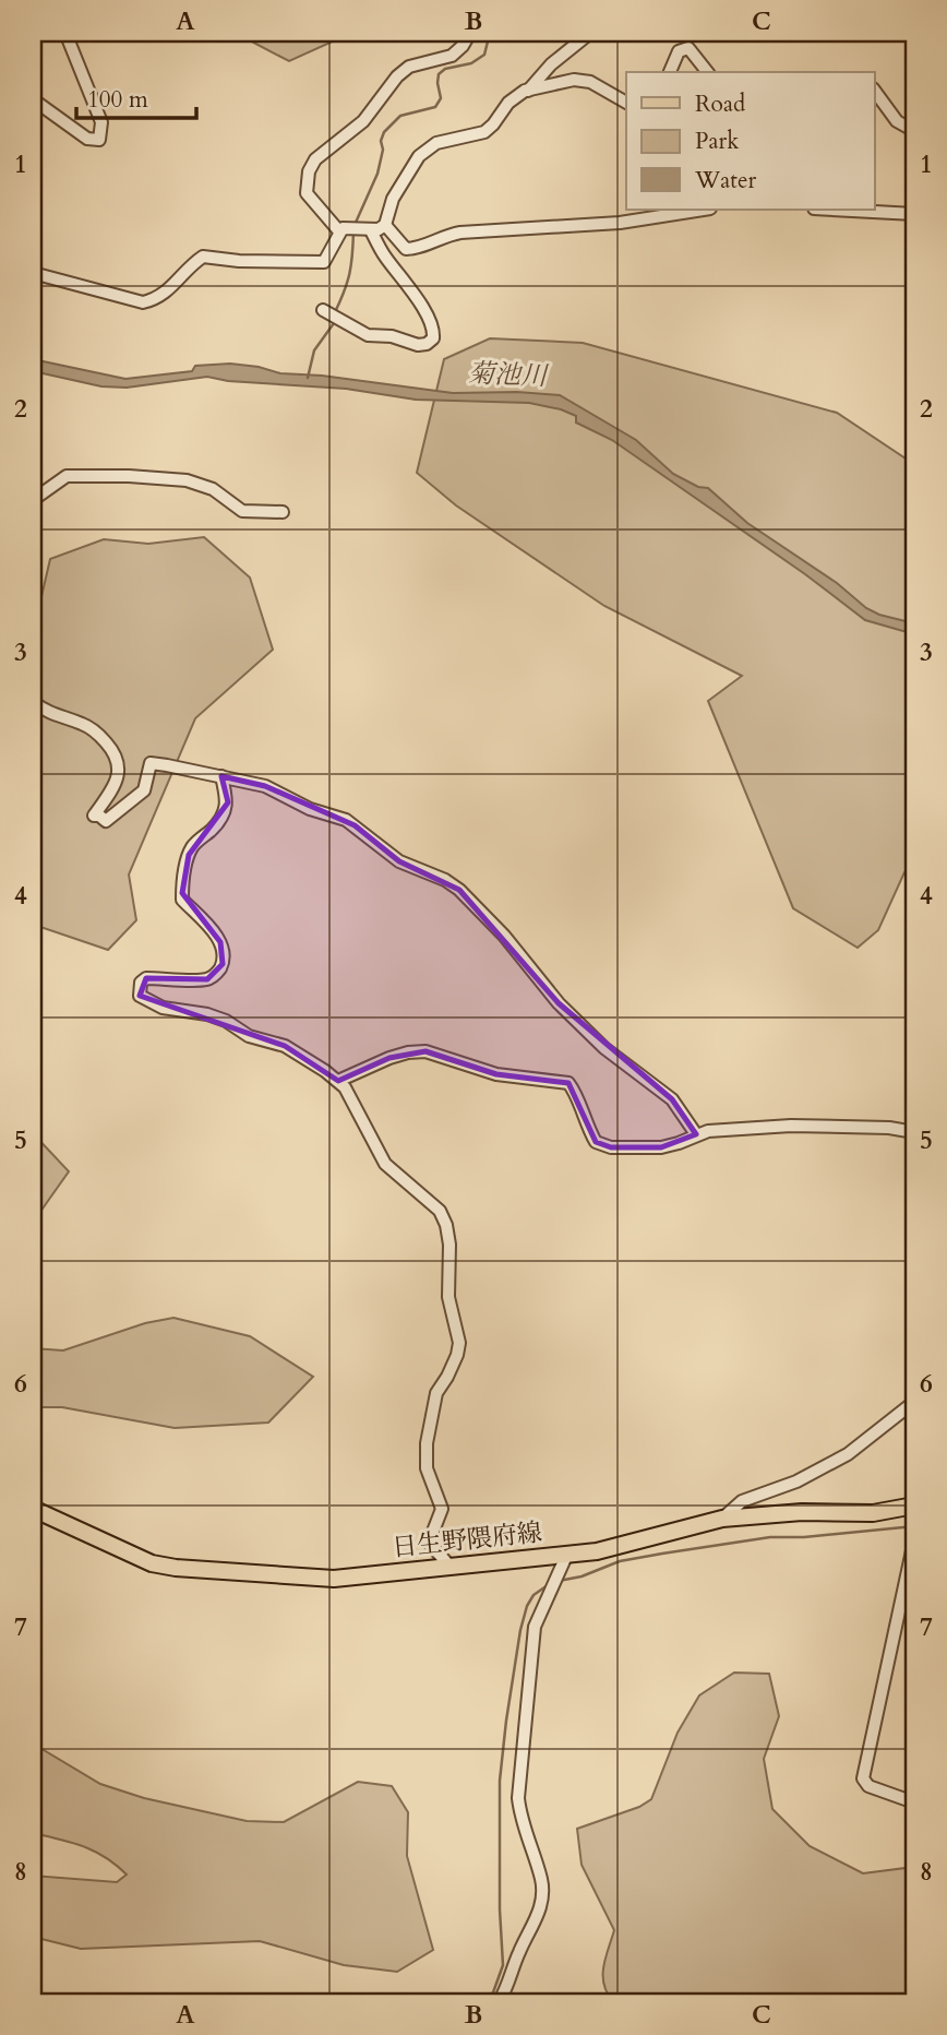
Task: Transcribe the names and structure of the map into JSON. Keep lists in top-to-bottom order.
{
  "streets": {
    "main road": ["日生野隈府線"]
  },
  "water": ["菊池川"],
  "legend": ["Road", "Park", "Water"],
  "scale_bar": "100 m",
  "grid": {
    "columns": ["A", "B", "C"],
    "rows": [
      "1",
      "2",
      "3",
      "4",
      "5",
      "6",
      "7",
      "8"
    ]
  }
}
